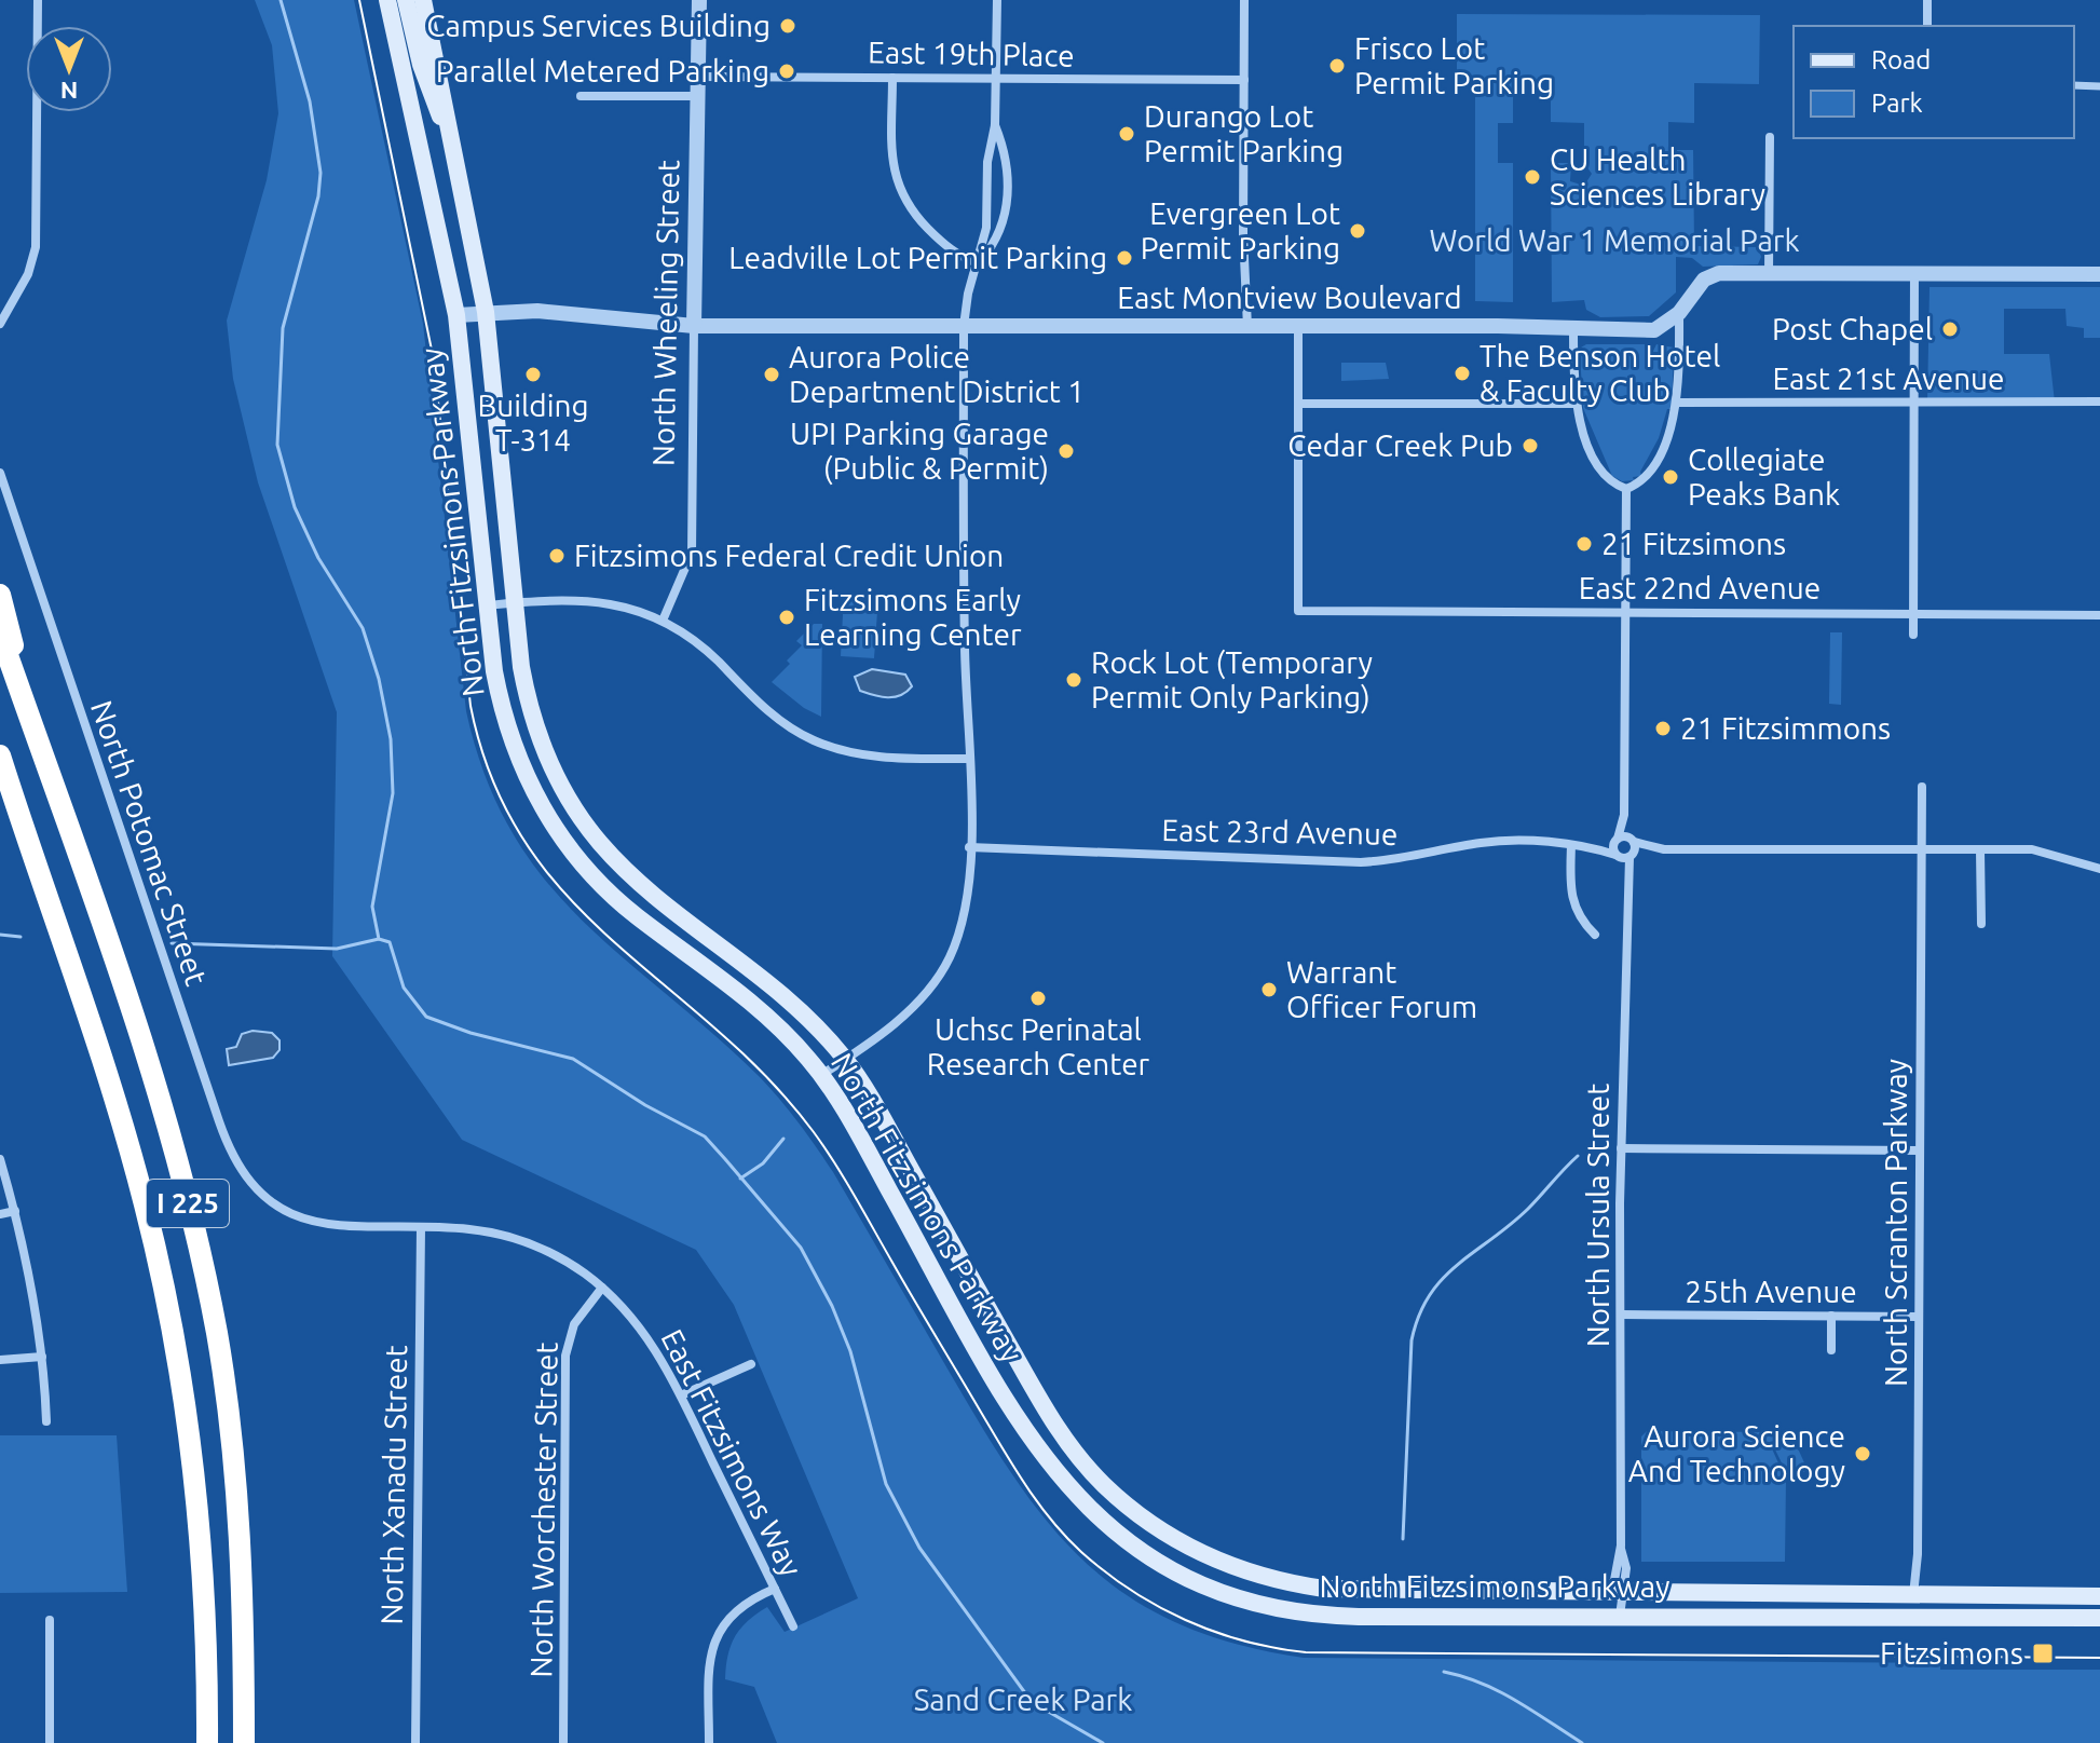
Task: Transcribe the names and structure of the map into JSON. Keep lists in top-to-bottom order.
{
  "streets": {
    "highway": ["I 225"],
    "main road": ["North Fitzsimons Parkway"],
    "street": [
      "East 19th Place",
      "East Montview Boulevard",
      "North Wheeling Street",
      "East 21st Avenue",
      "East 22nd Avenue",
      "East 23rd Avenue",
      "North Potomac Street",
      "North Ursula Street",
      "North Scranton Parkway",
      "25th Avenue",
      "East Fitzsimons Way",
      "North Xanadu Street",
      "North Worchester Street"
    ]
  },
  "crossings": [
    ["East 19th Place", "North Wheeling Street"],
    ["East Montview Boulevard", "North Wheeling Street"],
    ["East Montview Boulevard", "North Fitzsimons Parkway"],
    ["North Fitzsimons Parkway", "North Ursula Street"],
    ["North Fitzsimons Parkway", "North Scranton Parkway"],
    ["East 23rd Avenue", "North Ursula Street"],
    ["North Potomac Street", "East Fitzsimons Way"],
    ["North Ursula Street", "25th Avenue"],
    ["North Scranton Parkway", "25th Avenue"],
    ["East Fitzsimons Way", "North Xanadu Street"],
    ["East Fitzsimons Way", "North Worchester Street"]
  ],
  "parks": ["World War 1 Memorial Park", "Sand Creek Park"],
  "places": {
    "other": [
      "Campus Services Building",
      "Frisco Lot Permit Parking",
      "Parallel Metered Parking",
      "Durango Lot Permit Parking",
      "CU Health Sciences Library",
      "Evergreen Lot Permit Parking",
      "Leadville Lot Permit Parking",
      "Post Chapel",
      "The Benson Hotel & Faculty Club",
      "Building T-314",
      "Aurora Police Department District 1",
      "Cedar Creek Pub",
      "UPI Parking Garage (Public & Permit)",
      "Collegiate Peaks Bank",
      "21 Fitzsimons",
      "Fitzsimons Federal Credit Union",
      "Fitzsimons Early Learning Center",
      "Rock Lot (Temporary Permit Only Parking)",
      "21 Fitzsimmons",
      "Warrant Officer Forum",
      "Uchsc Perinatal Research Center",
      "Aurora Science And Technology"
    ],
    "transit": ["Fitzsimons"]
  },
  "legend": ["Road", "Park"],
  "north": "bottom"
}
